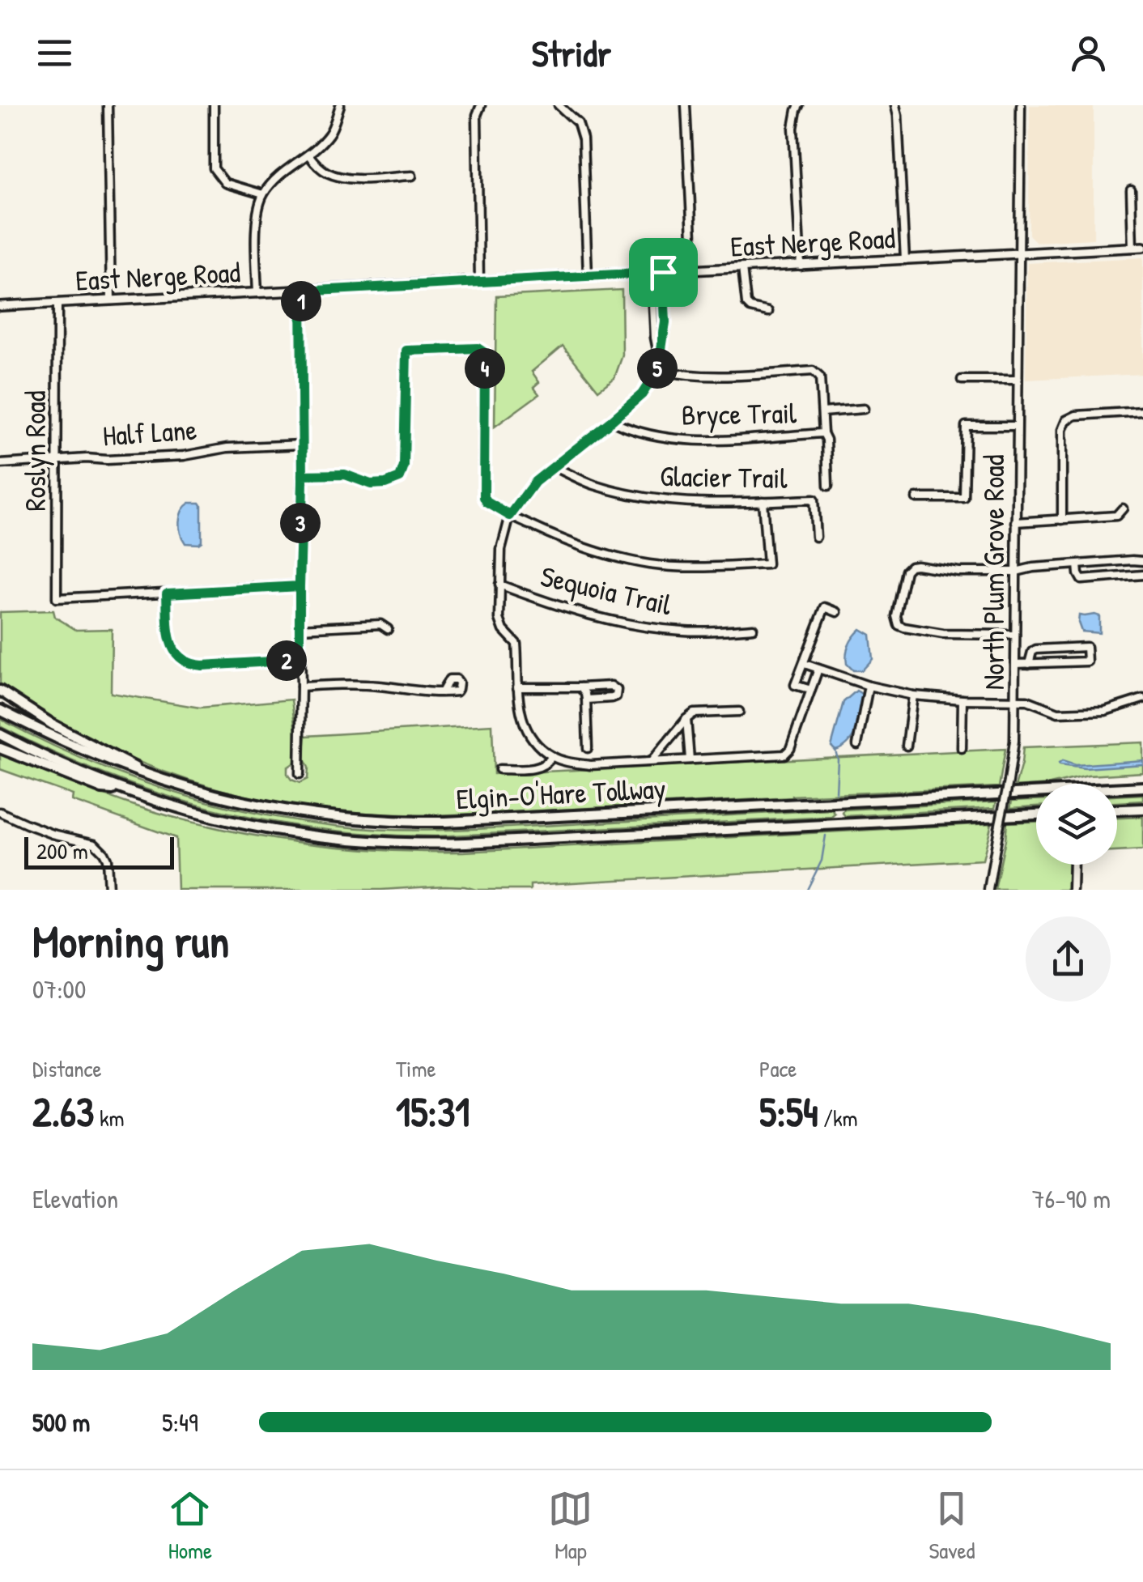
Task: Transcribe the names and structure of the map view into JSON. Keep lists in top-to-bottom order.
{
  "streets": {
    "highway": ["Elgin-O'Hare Tollway"],
    "main road": ["East Nerge Road"],
    "street": [
      "Bryce Trail",
      "Half Lane",
      "Roslyn Road",
      "Glacier Trail",
      "North Plum Grove Road",
      "Sequoia Trail"
    ]
  },
  "crossings": [
    ["East Nerge Road", "Roslyn Road"],
    ["East Nerge Road", "North Plum Grove Road"],
    ["Half Lane", "Roslyn Road"]
  ],
  "scale_bar": "200 m",
  "page": {
    "header": "Stridr",
    "pins": [
      "1",
      "4",
      "5",
      "3",
      "2"
    ],
    "scale": "200 m",
    "heading": ["Morning run", "07:00"],
    "stats": [
      ["Distance", "2.63 km"],
      ["Time", "15:31"],
      ["Pace", "5:54 /km"]
    ],
    "chart": ["Elevation", "76–90 m"],
    "list": [
      {
        "name": "500 m",
        "note": "5:49"
      }
    ],
    "tabs": ["Home", "Map", "Saved"]
  }
}
